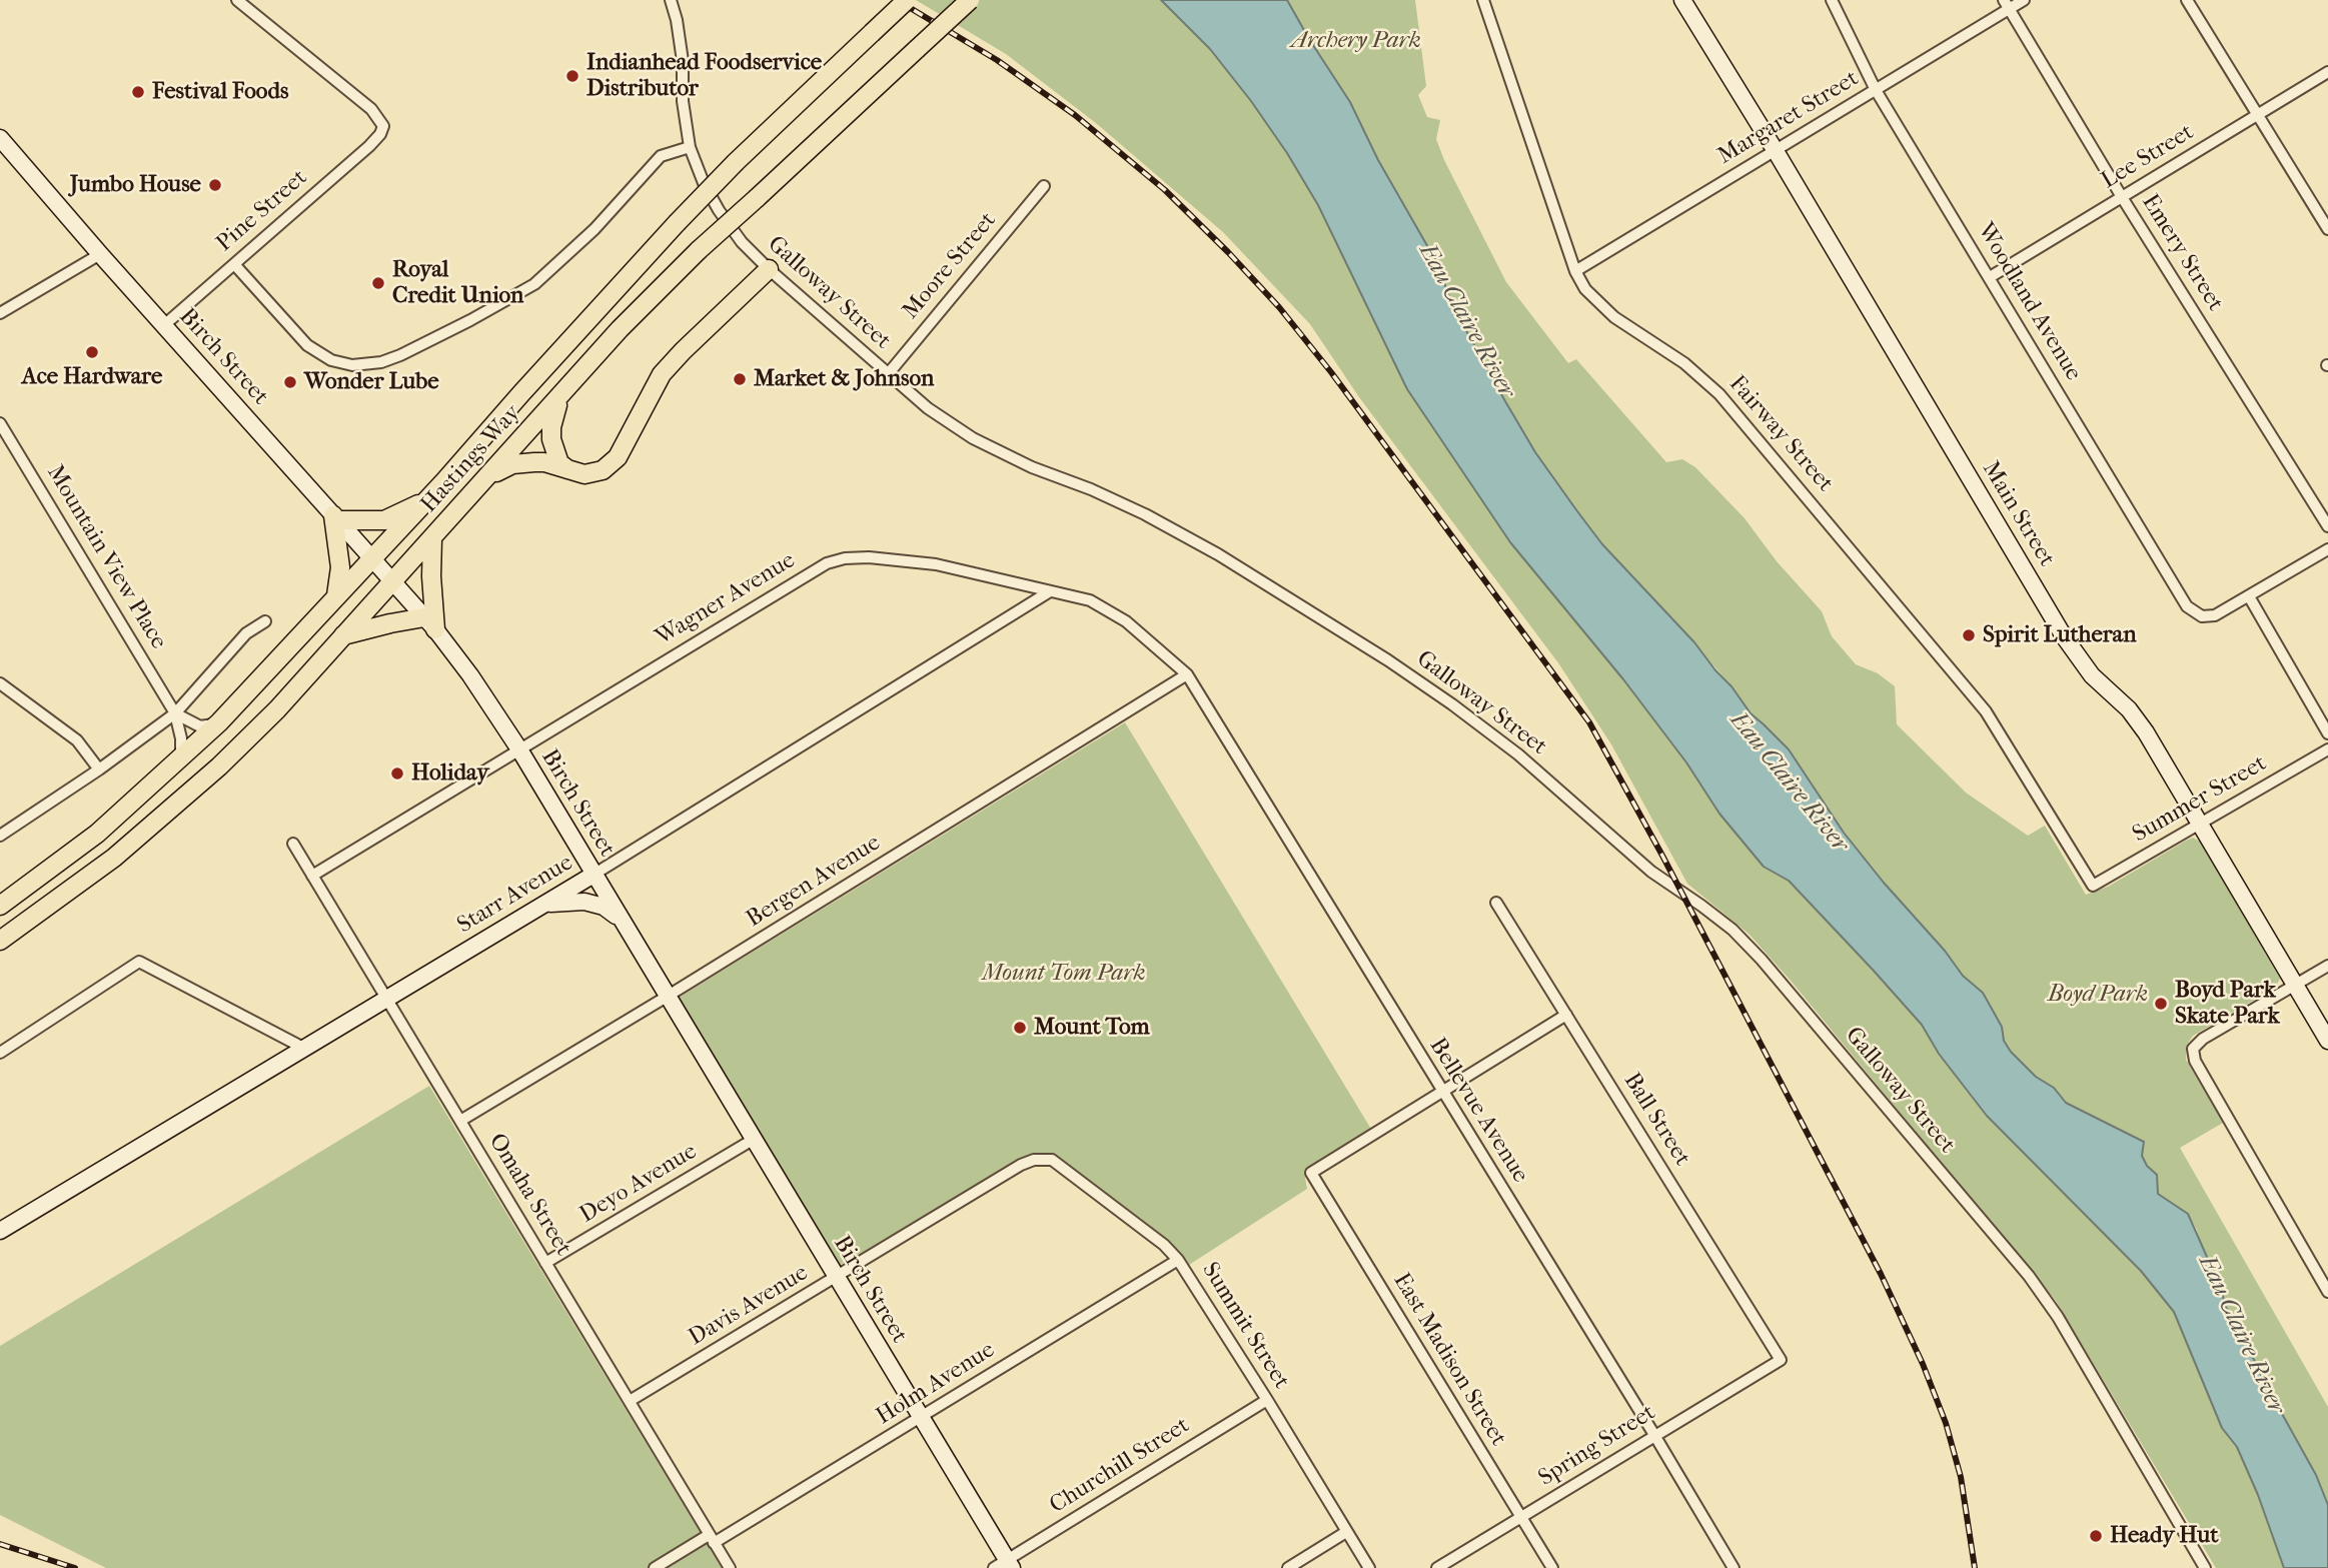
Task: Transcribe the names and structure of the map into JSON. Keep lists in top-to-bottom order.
{
  "streets": {
    "main road": ["Hastings Way"],
    "street": [
      "Margaret Street",
      "Lee Street",
      "Pine Street",
      "Emery Street",
      "Moore Street",
      "Galloway Street",
      "Woodland Avenue",
      "Birch Street",
      "Fairway Street",
      "Main Street",
      "Mountain View Place",
      "Wagner Avenue",
      "Summer Street",
      "Bergen Avenue",
      "Starr Avenue",
      "Bellevue Avenue",
      "Ball Street",
      "Deyo Avenue",
      "Omaha Street",
      "Davis Avenue",
      "Summit Street",
      "East Madison Street",
      "Holm Avenue",
      "Spring Street",
      "Churchill Street"
    ]
  },
  "crossings": [
    ["Margaret Street", "Emery Street"],
    ["Margaret Street", "Woodland Avenue"],
    ["Margaret Street", "Fairway Street"],
    ["Margaret Street", "Main Street"],
    ["Lee Street", "Emery Street"],
    ["Lee Street", "Woodland Avenue"],
    ["Pine Street", "Birch Street"],
    ["Moore Street", "Galloway Street"],
    ["Birch Street", "Hastings Way"],
    ["Birch Street", "Wagner Avenue"],
    ["Birch Street", "Bergen Avenue"],
    ["Birch Street", "Starr Avenue"],
    ["Birch Street", "Deyo Avenue"],
    ["Birch Street", "Davis Avenue"],
    ["Birch Street", "Holm Avenue"],
    ["Birch Street", "Churchill Street"],
    ["Fairway Street", "Summer Street"],
    ["Hastings Way", "Mountain View Place"],
    ["Main Street", "Summer Street"],
    ["Wagner Avenue", "Bergen Avenue"],
    ["Wagner Avenue", "Starr Avenue"],
    ["Wagner Avenue", "Bellevue Avenue"],
    ["Wagner Avenue", "Omaha Street"],
    ["Bergen Avenue", "Bellevue Avenue"],
    ["Bergen Avenue", "Omaha Street"],
    ["Starr Avenue", "Omaha Street"],
    ["Bellevue Avenue", "East Madison Street"],
    ["Bellevue Avenue", "Spring Street"],
    ["Ball Street", "Spring Street"],
    ["Deyo Avenue", "Omaha Street"],
    ["Omaha Street", "Davis Avenue"],
    ["Omaha Street", "Holm Avenue"],
    ["Davis Avenue", "Summit Street"],
    ["Summit Street", "Holm Avenue"],
    ["Summit Street", "Churchill Street"],
    ["East Madison Street", "Spring Street"]
  ],
  "water": ["Eau Claire River"],
  "parks": ["Archery Park", "Mount Tom Park", "Boyd Park"],
  "places": [
    "Indianhead Foodservice Distributor",
    "Festival Foods",
    "Jumbo House",
    "Royal Credit Union",
    "Ace Hardware",
    "Market & Johnson",
    "Wonder Lube",
    "Spirit Lutheran",
    "Holiday",
    "Boyd Park Skate Park",
    "Mount Tom",
    "Heady Hut"
  ]
}
